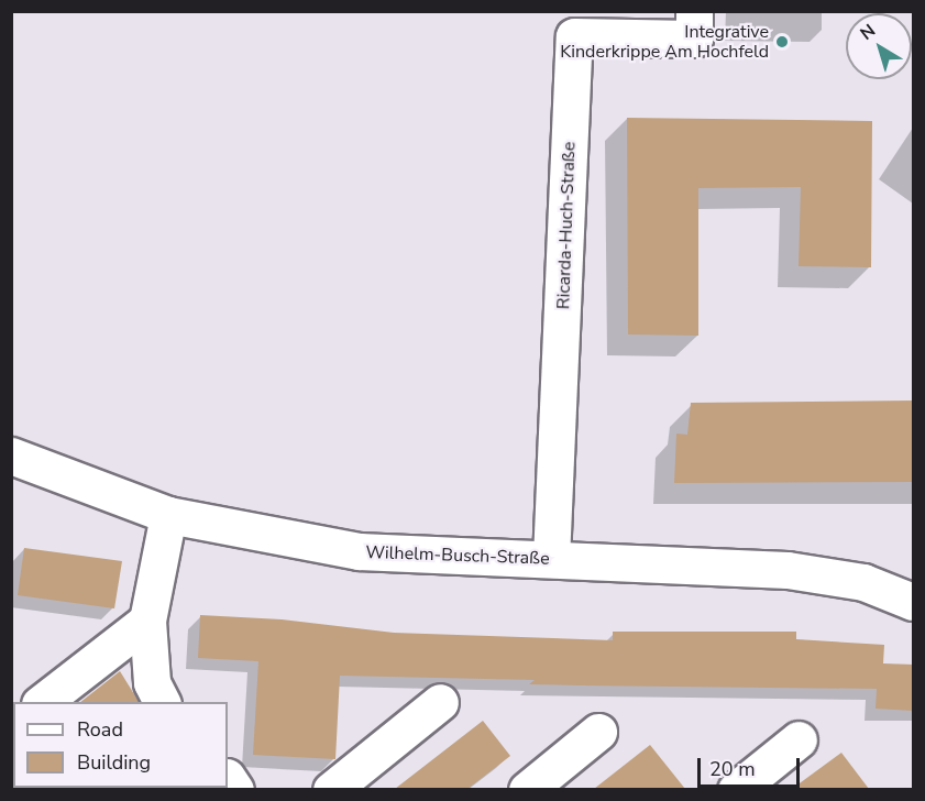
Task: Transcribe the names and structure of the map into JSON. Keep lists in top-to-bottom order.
{
  "streets": {
    "street": ["Ricarda-Huch-Straße", "Wilhelm-Busch-Straße"]
  },
  "crossings": [
    ["Ricarda-Huch-Straße", "Wilhelm-Busch-Straße"]
  ],
  "places": ["Integrative Kinderkrippe Am Hochfeld"],
  "legend": ["Road", "Building"],
  "scale_bar": "20 m",
  "north": "top left"
}
